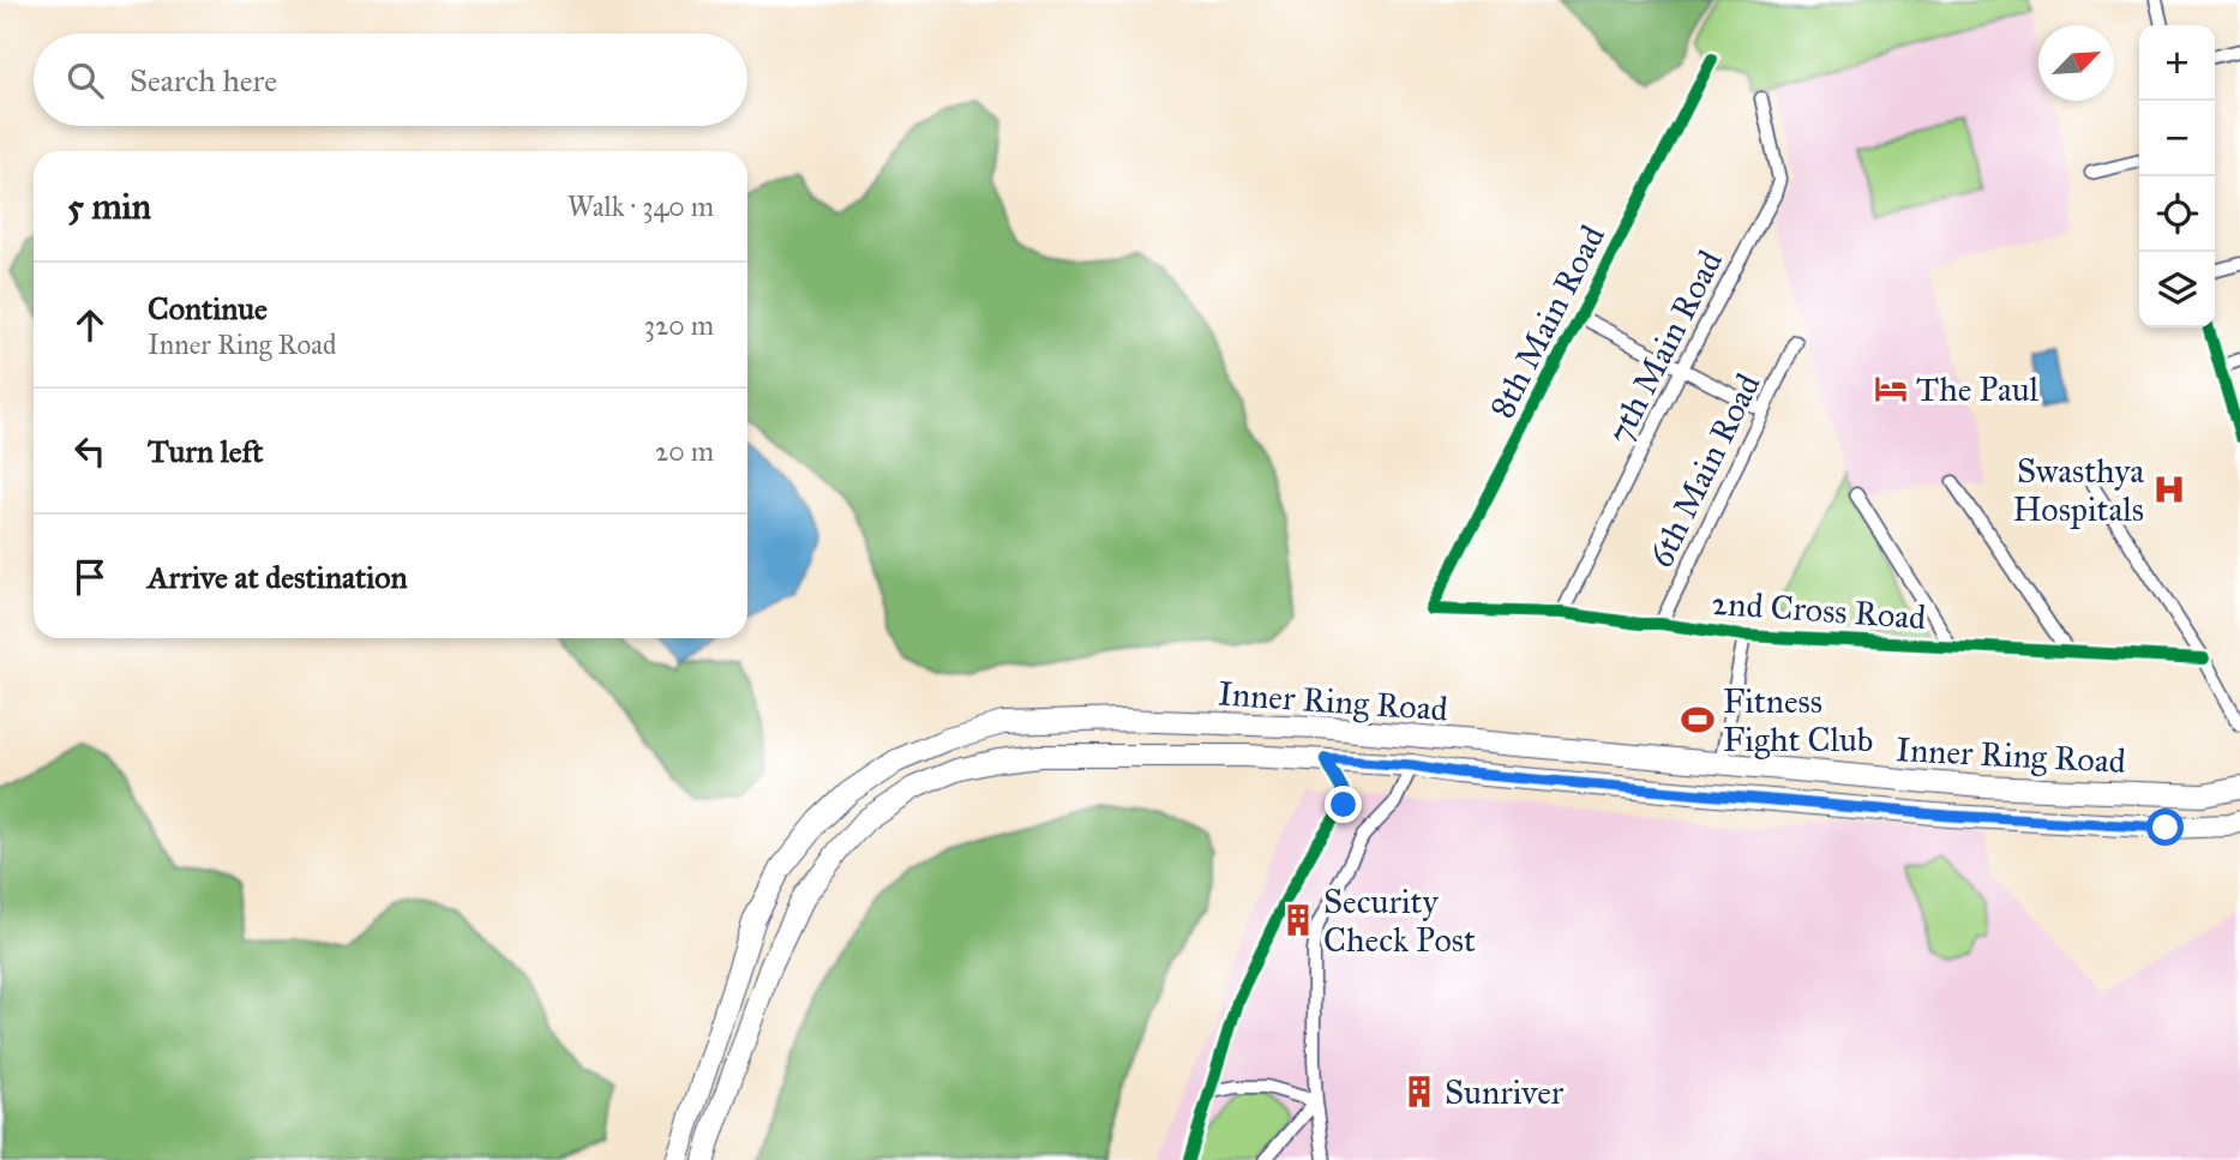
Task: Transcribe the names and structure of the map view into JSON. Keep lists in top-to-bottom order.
{
  "streets": {
    "main road": ["Inner Ring Road"],
    "street": [
      "8th Main Road",
      "7th Main Road",
      "6th Main Road",
      "2nd Cross Road"
    ]
  },
  "crossings": [
    ["8th Main Road", "2nd Cross Road"],
    ["7th Main Road", "2nd Cross Road"],
    ["6th Main Road", "2nd Cross Road"]
  ],
  "places": {
    "hotel": ["The Paul"],
    "hospital": ["Swasthya Hospitals"],
    "sports": ["Fitness Fight Club"],
    "building": ["Security Check Post", "Sunriver"]
  },
  "north": "top right",
  "page": {
    "map_buttons": ["+", "−"],
    "search": "Search here",
    "heading": ["5 min", "Walk · 340 m"],
    "list": [
      ["Continue", "Inner Ring Road", "320 m"],
      ["Turn left", "20 m"],
      "Arrive at destination"
    ]
  }
}
